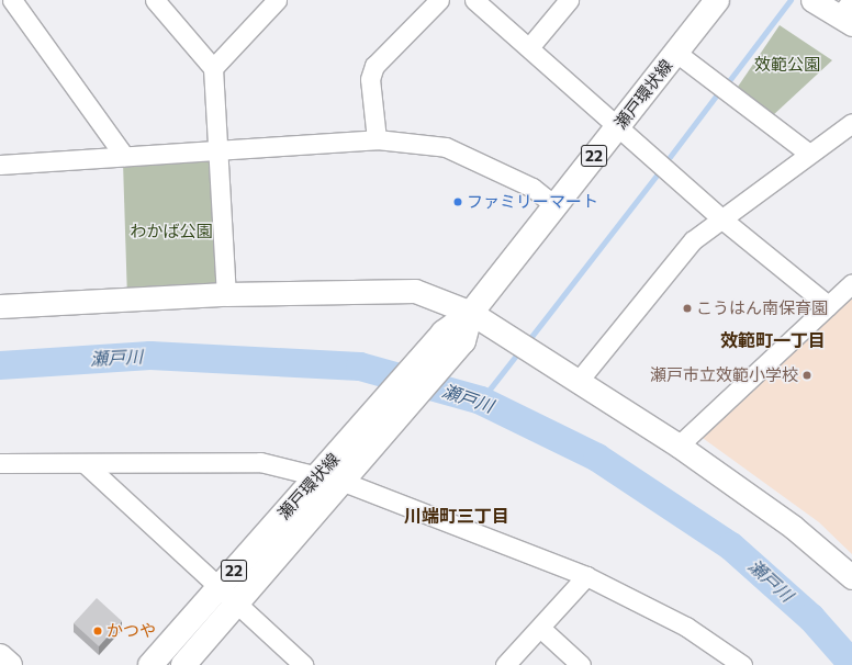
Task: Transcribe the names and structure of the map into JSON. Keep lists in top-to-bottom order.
{
  "streets": {
    "main road": ["瀬戸環状線", "22"]
  },
  "districts": ["效範町一丁目", "川端町三丁目"],
  "water": ["瀬戸川"],
  "parks": ["效範公園", "わかば公園"],
  "places": [
    "ファミリーマート",
    "こうはん南保育園",
    "瀬戸市立效範小学校",
    "かつや"
  ]
}
